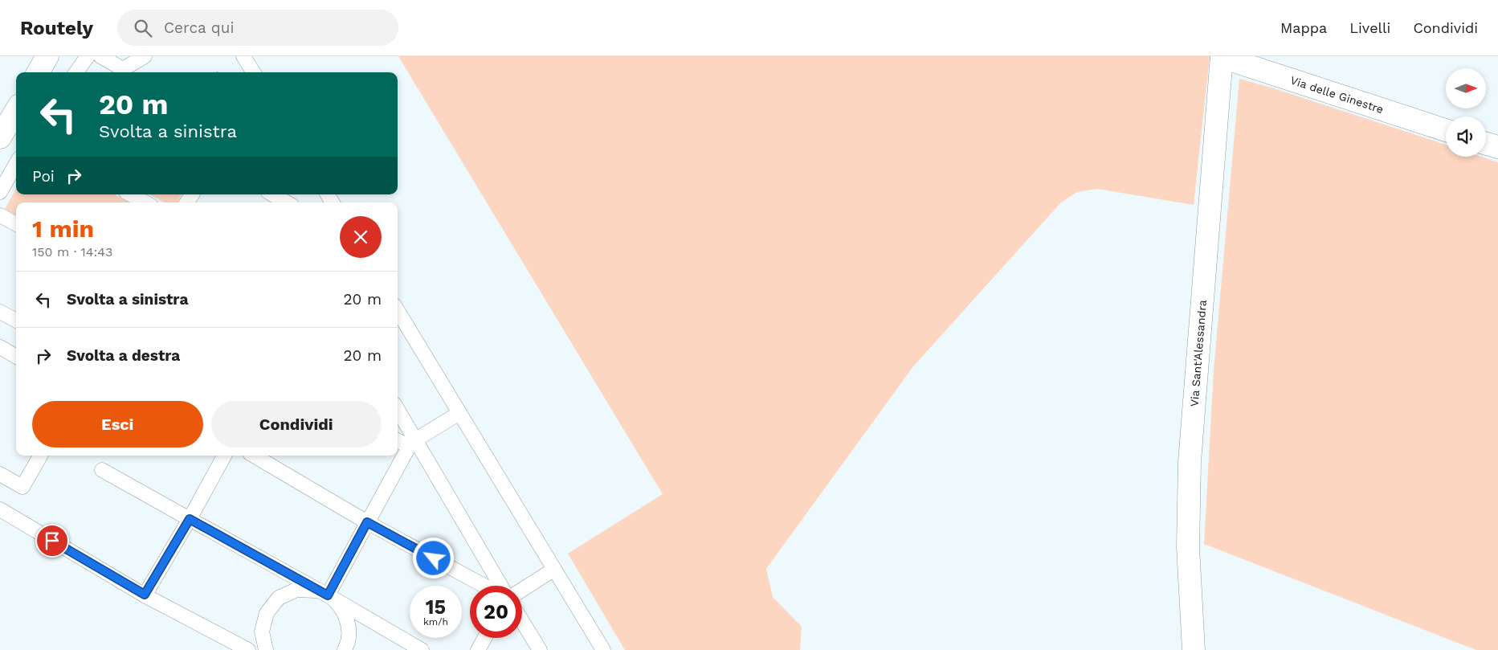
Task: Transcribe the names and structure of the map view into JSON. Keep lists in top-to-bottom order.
{
  "streets": {
    "street": ["Via delle Ginestre", "Via Sant'Alessandra"]
  },
  "crossings": [
    ["Via delle Ginestre", "Via Sant'Alessandra"]
  ],
  "north": "right",
  "page": {
    "header": "Routely",
    "search": "Cerca qui",
    "nav": ["Mappa", "Livelli", "Condividi"],
    "turn": ["20 m", "Svolta a sinistra"],
    "then": "Poi",
    "heading": ["1 min", "150 m · 14:43"],
    "list": [
      {
        "name": "Svolta a sinistra",
        "value": "20 m"
      },
      {
        "name": "Svolta a destra",
        "value": "20 m"
      }
    ],
    "buttons": ["Esci", "Condividi"],
    "speed": "15 km/h",
    "limit": "20"
  }
}
